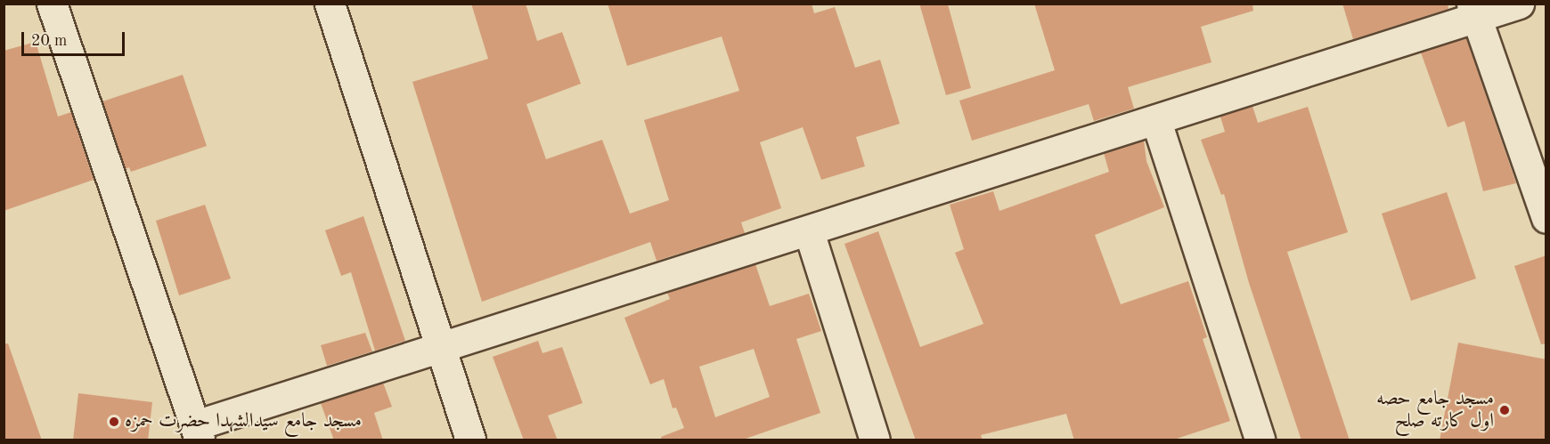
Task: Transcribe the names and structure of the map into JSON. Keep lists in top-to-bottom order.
{
  "places": ["مسجد جامع حصه اول کارته صلح", "مسجد جامع سیدالشهدا حضرت حمزه"],
  "scale_bar": "20 m"
}
